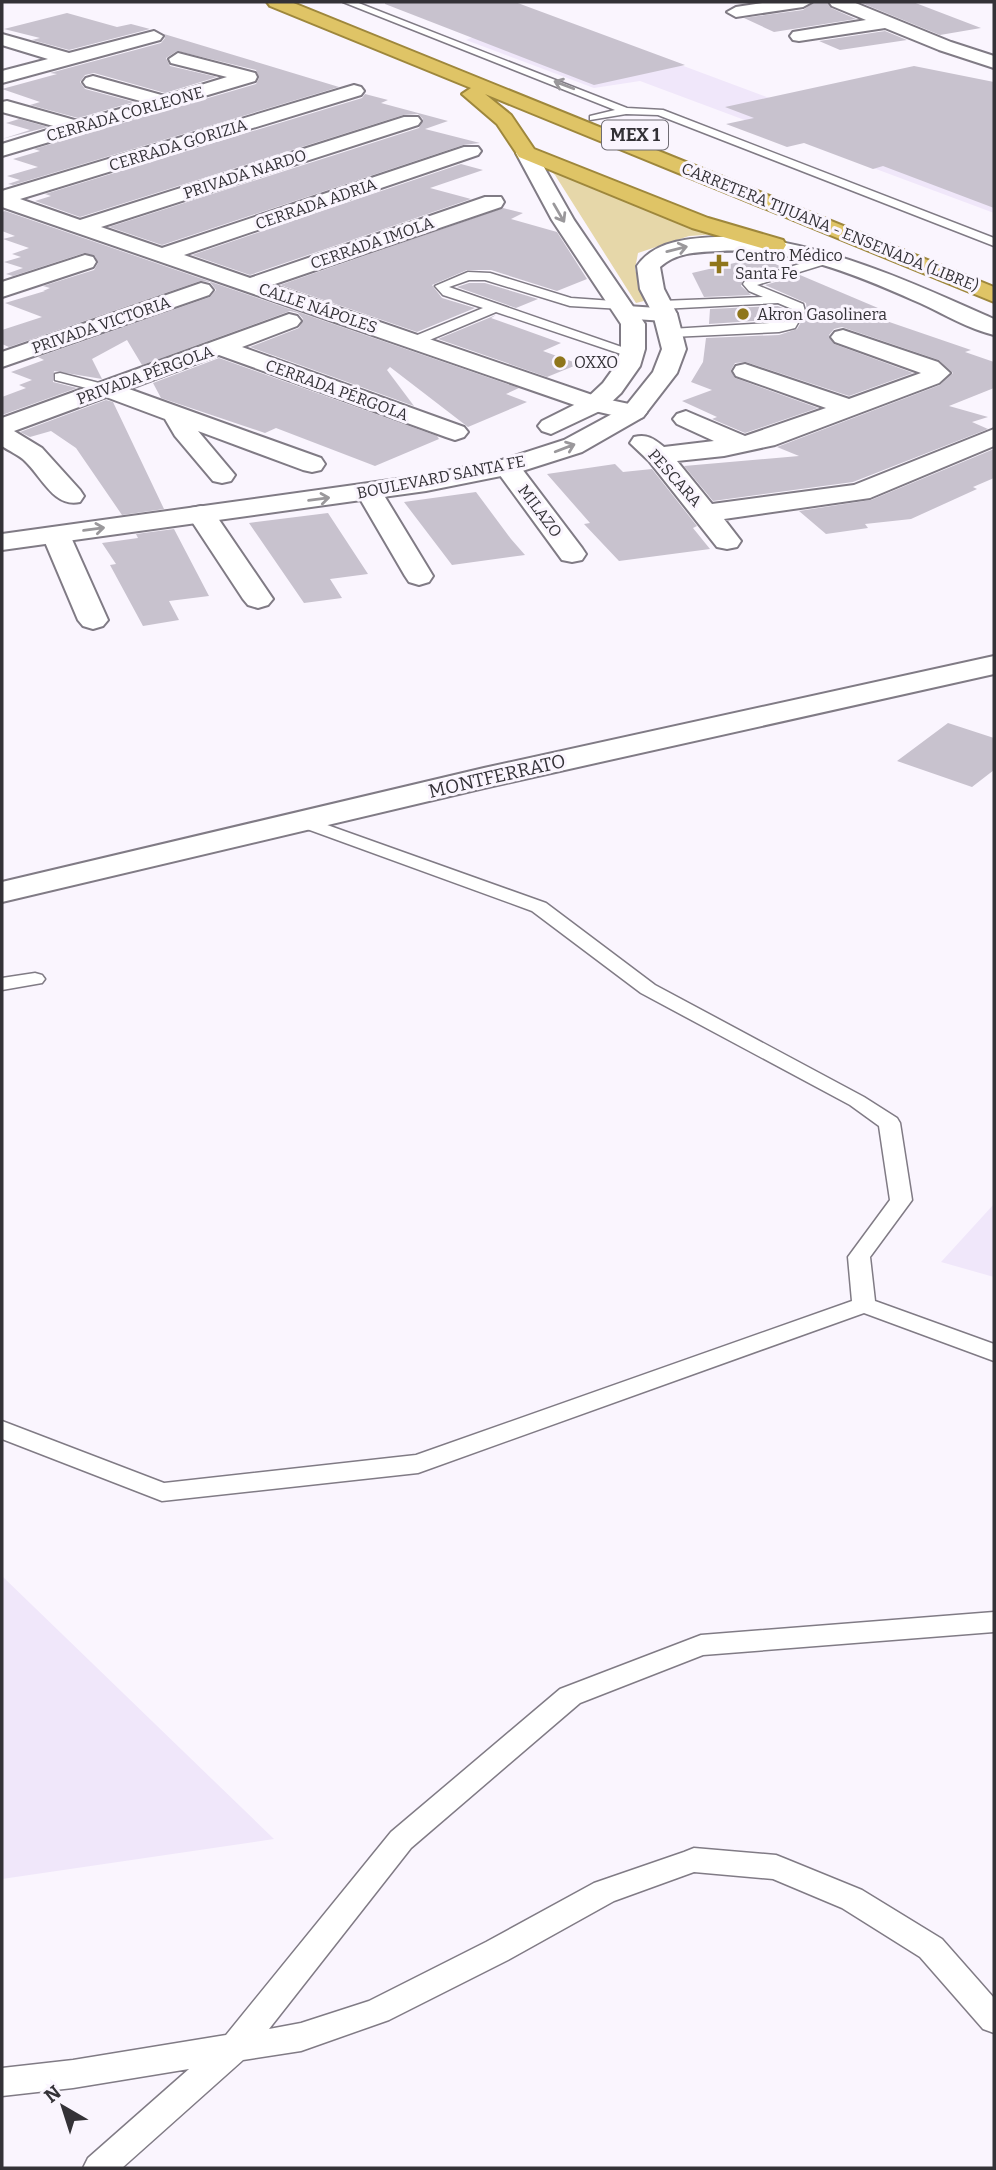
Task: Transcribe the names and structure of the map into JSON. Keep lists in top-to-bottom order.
{
  "streets": {
    "highway": ["MEX 1", "CARRETERA TIJUANA - ENSENADA (LIBRE)"],
    "street": [
      "CERRADA CORLEONE",
      "CERRADA GORIZIA",
      "PRIVADA NARDO",
      "CERRADA ADRIA",
      "CERRADA IMOLA",
      "CALLE NÁPOLES",
      "PRIVADA VICTORIA",
      "PRIVADA PÉRGOLA",
      "CERRADA PÉRGOLA",
      "BOULEVARD SANTA FE",
      "PESCARA",
      "MILAZO",
      "MONTFERRATO"
    ]
  },
  "crossings": [
    ["CERRADA GORIZIA", "CALLE NÁPOLES"],
    ["PRIVADA NARDO", "CALLE NÁPOLES"],
    ["CERRADA ADRIA", "CALLE NÁPOLES"],
    ["CERRADA IMOLA", "CALLE NÁPOLES"],
    ["CALLE NÁPOLES", "BOULEVARD SANTA FE"],
    ["CALLE NÁPOLES", "PESCARA"],
    ["PRIVADA PÉRGOLA", "CERRADA PÉRGOLA"],
    ["BOULEVARD SANTA FE", "PESCARA"],
    ["BOULEVARD SANTA FE", "MILAZO"]
  ],
  "places": {
    "health": ["Centro Médico Santa Fe"],
    "other": ["Akron Gasolinera", "OXXO"]
  },
  "north": "top left"
}
